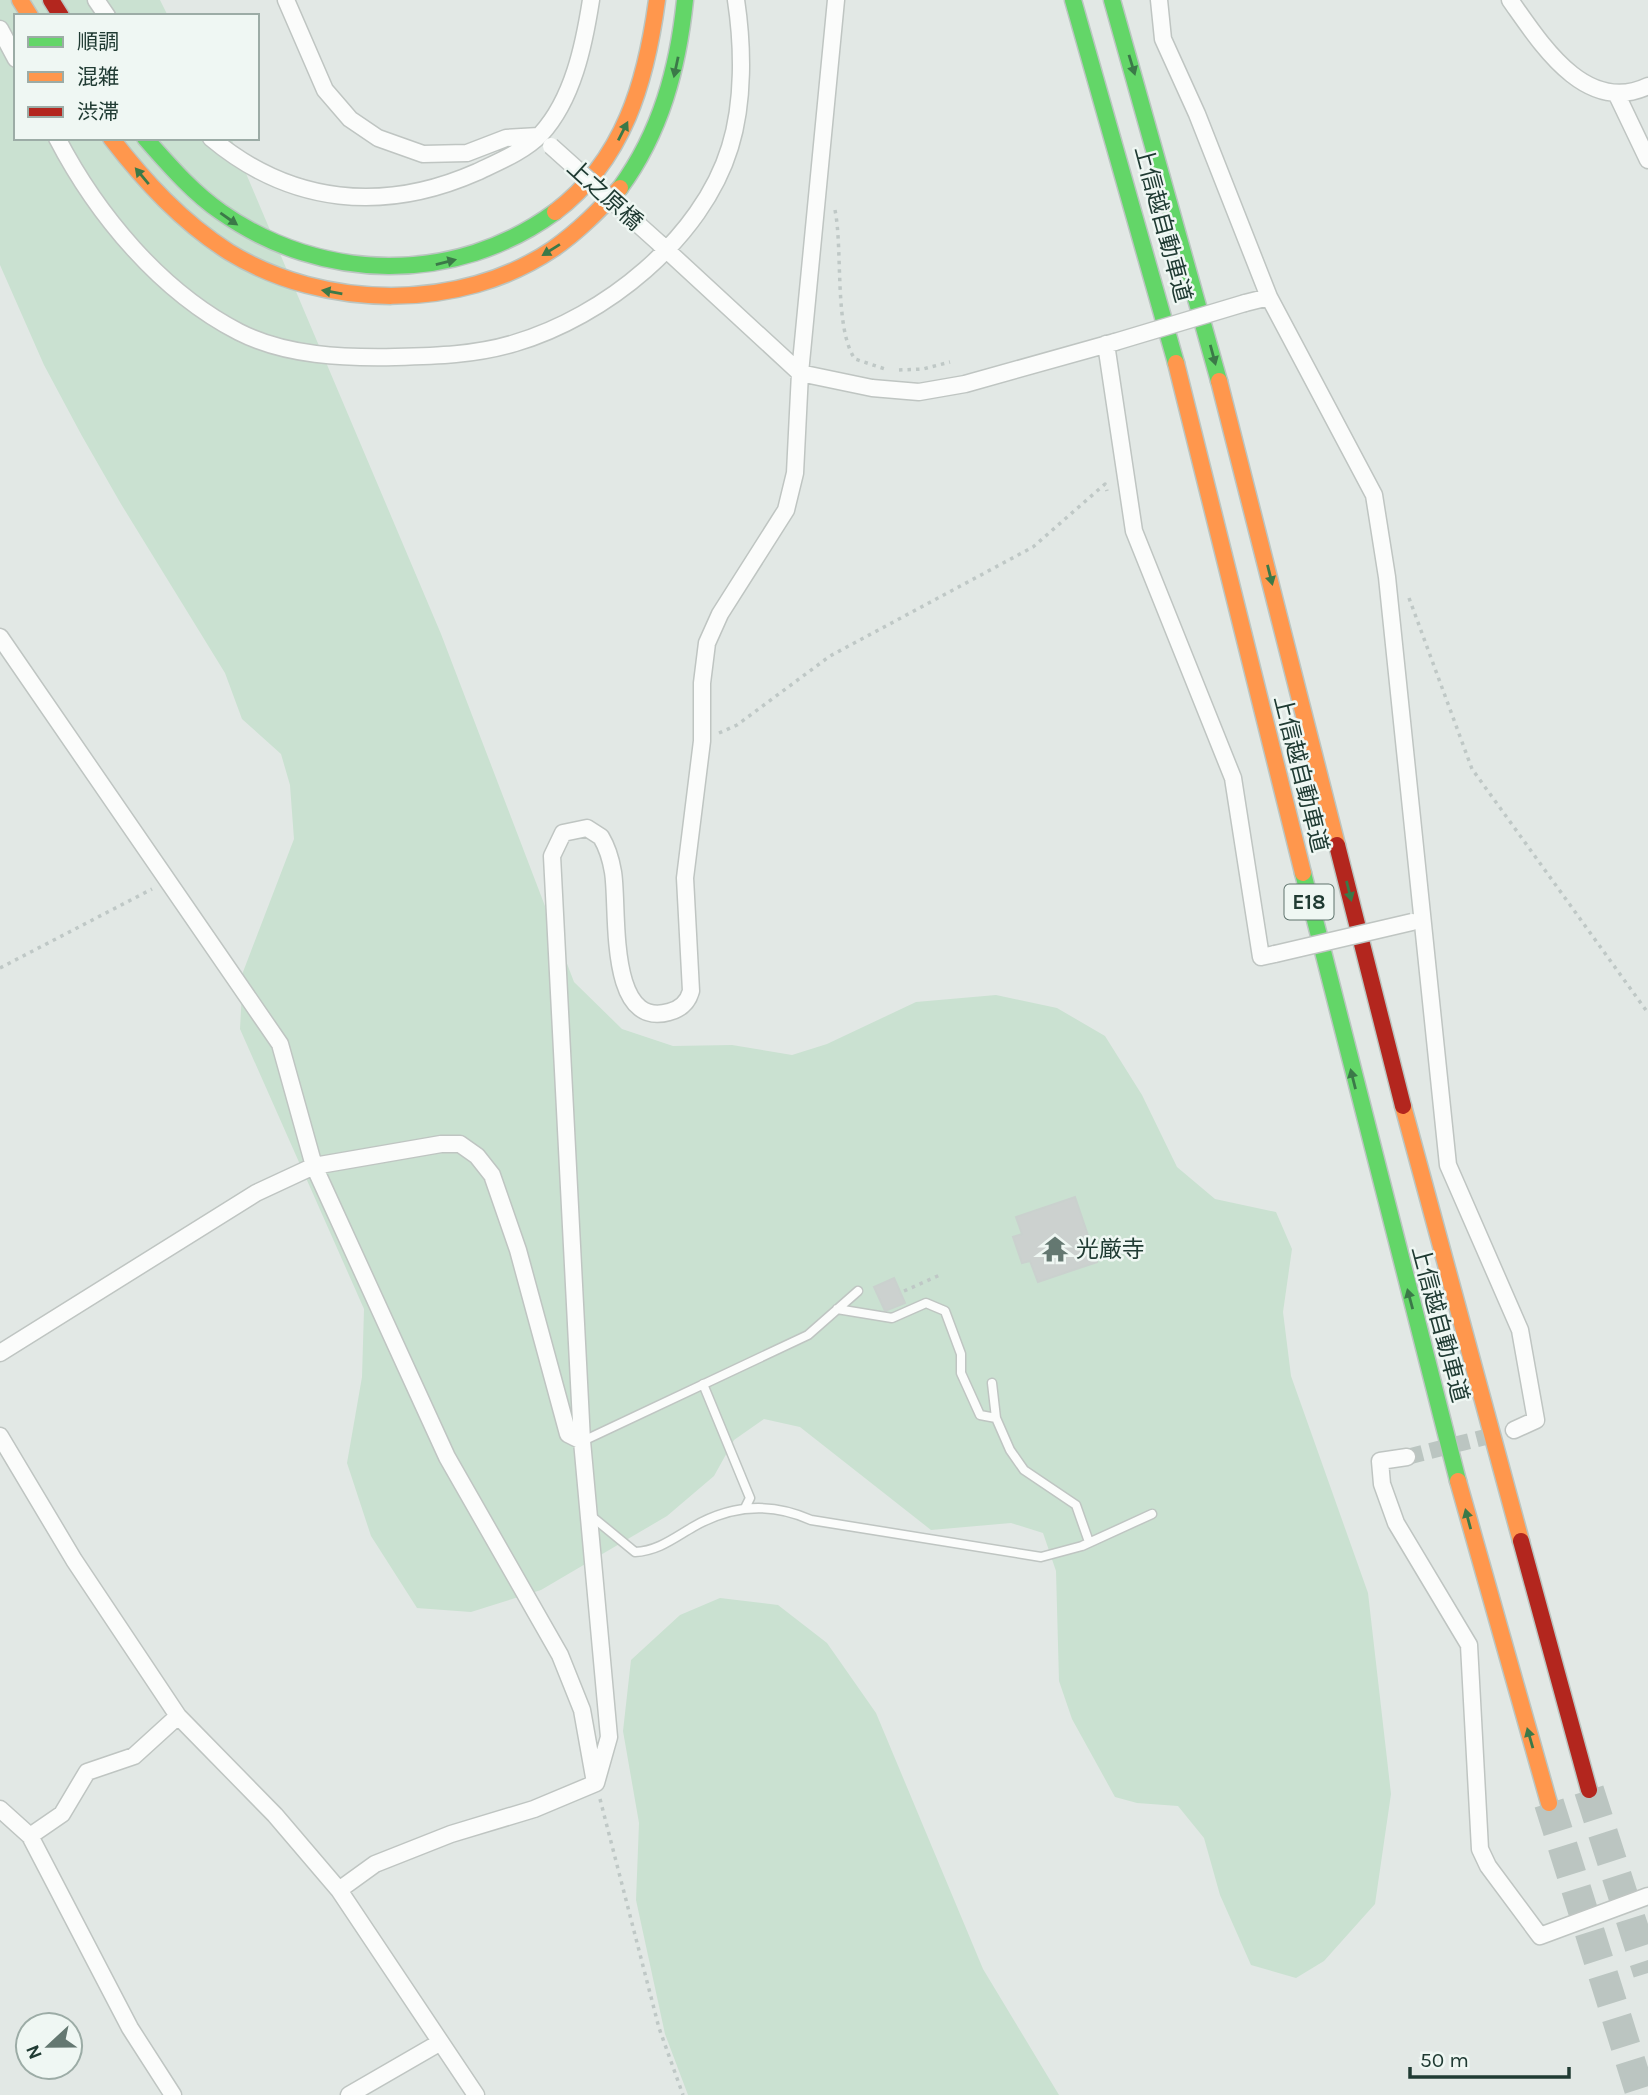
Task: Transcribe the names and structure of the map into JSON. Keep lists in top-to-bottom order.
{
  "streets": {
    "highway": ["上信越自動車道", "E18"],
    "street": ["上之原橋"]
  },
  "places": {
    "temple": ["光厳寺"]
  },
  "legend": ["順調", "混雑", "渋滞"],
  "scale_bar": "50 m",
  "north": "left"
}
